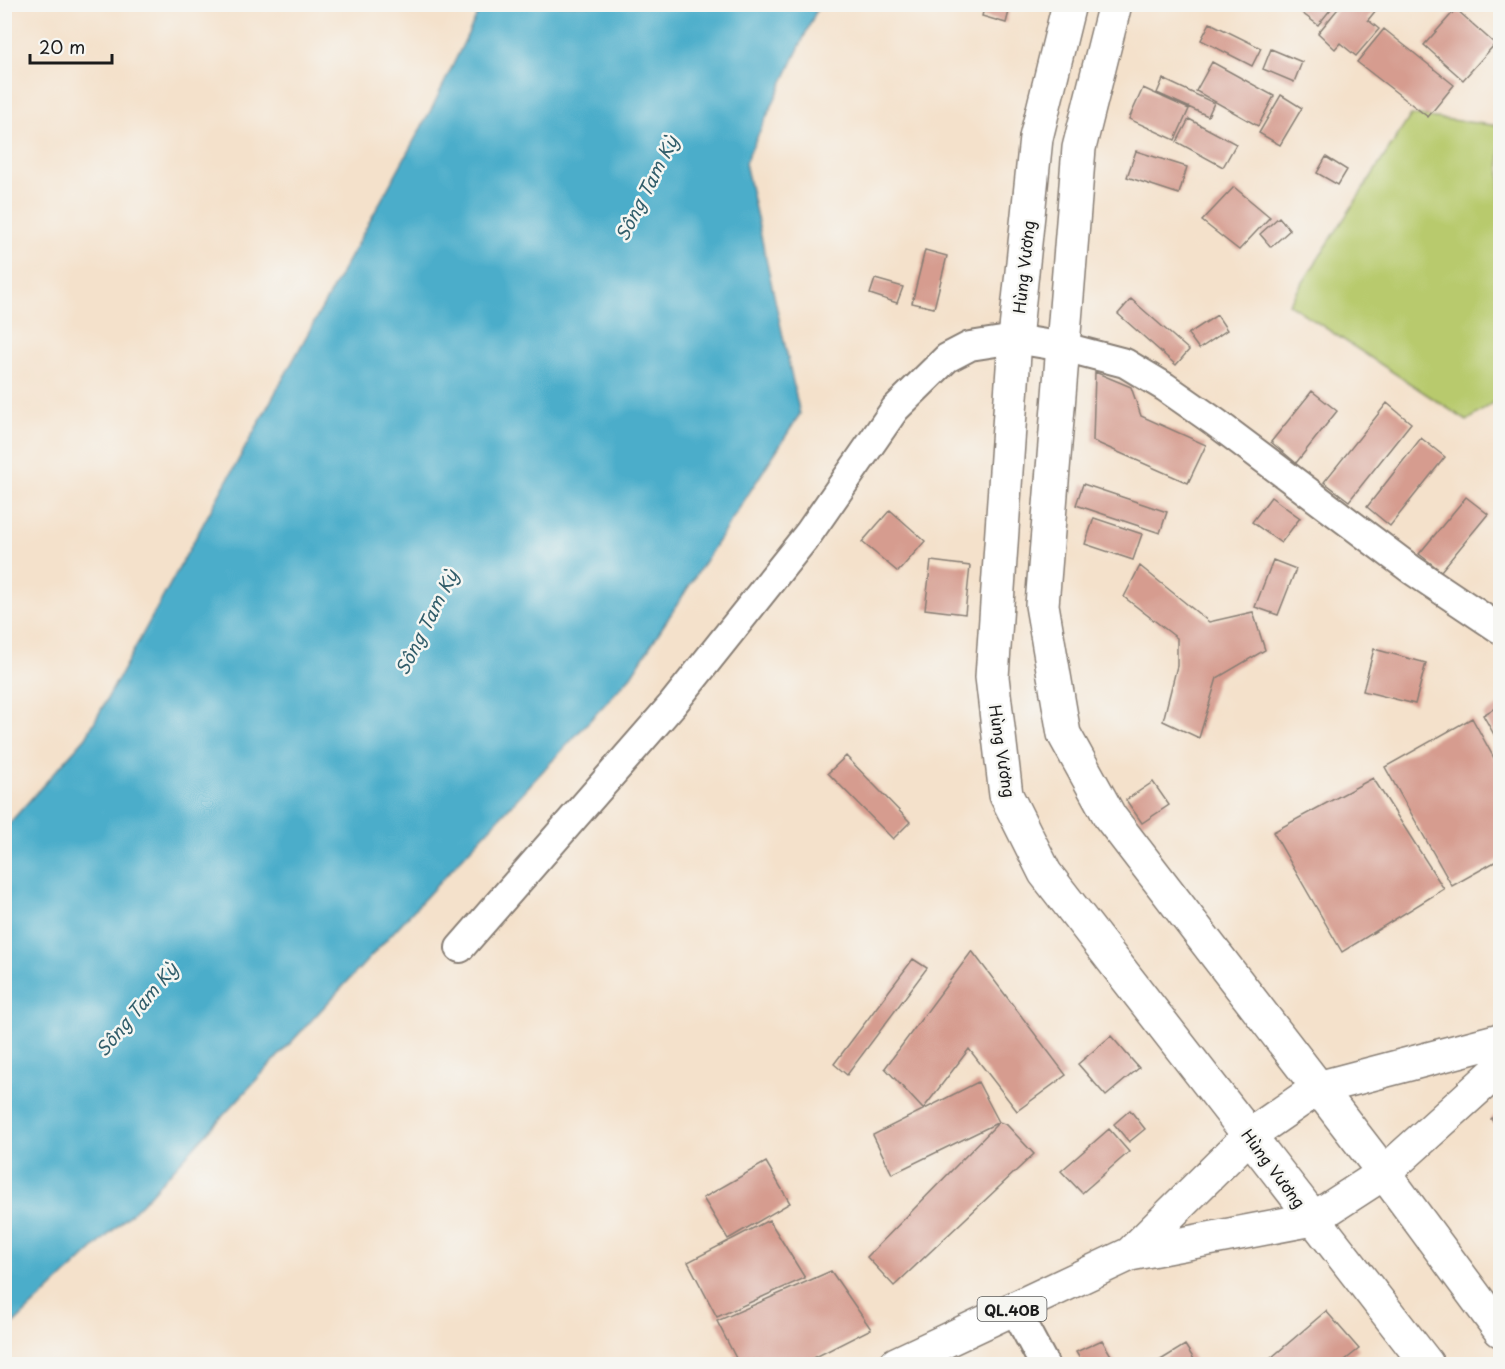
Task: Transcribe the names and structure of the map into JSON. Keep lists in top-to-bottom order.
{
  "streets": {
    "main road": ["Hùng Vương", "QL.40B"]
  },
  "water": ["Sông Tam Kỳ"],
  "scale_bar": "20 m"
}
